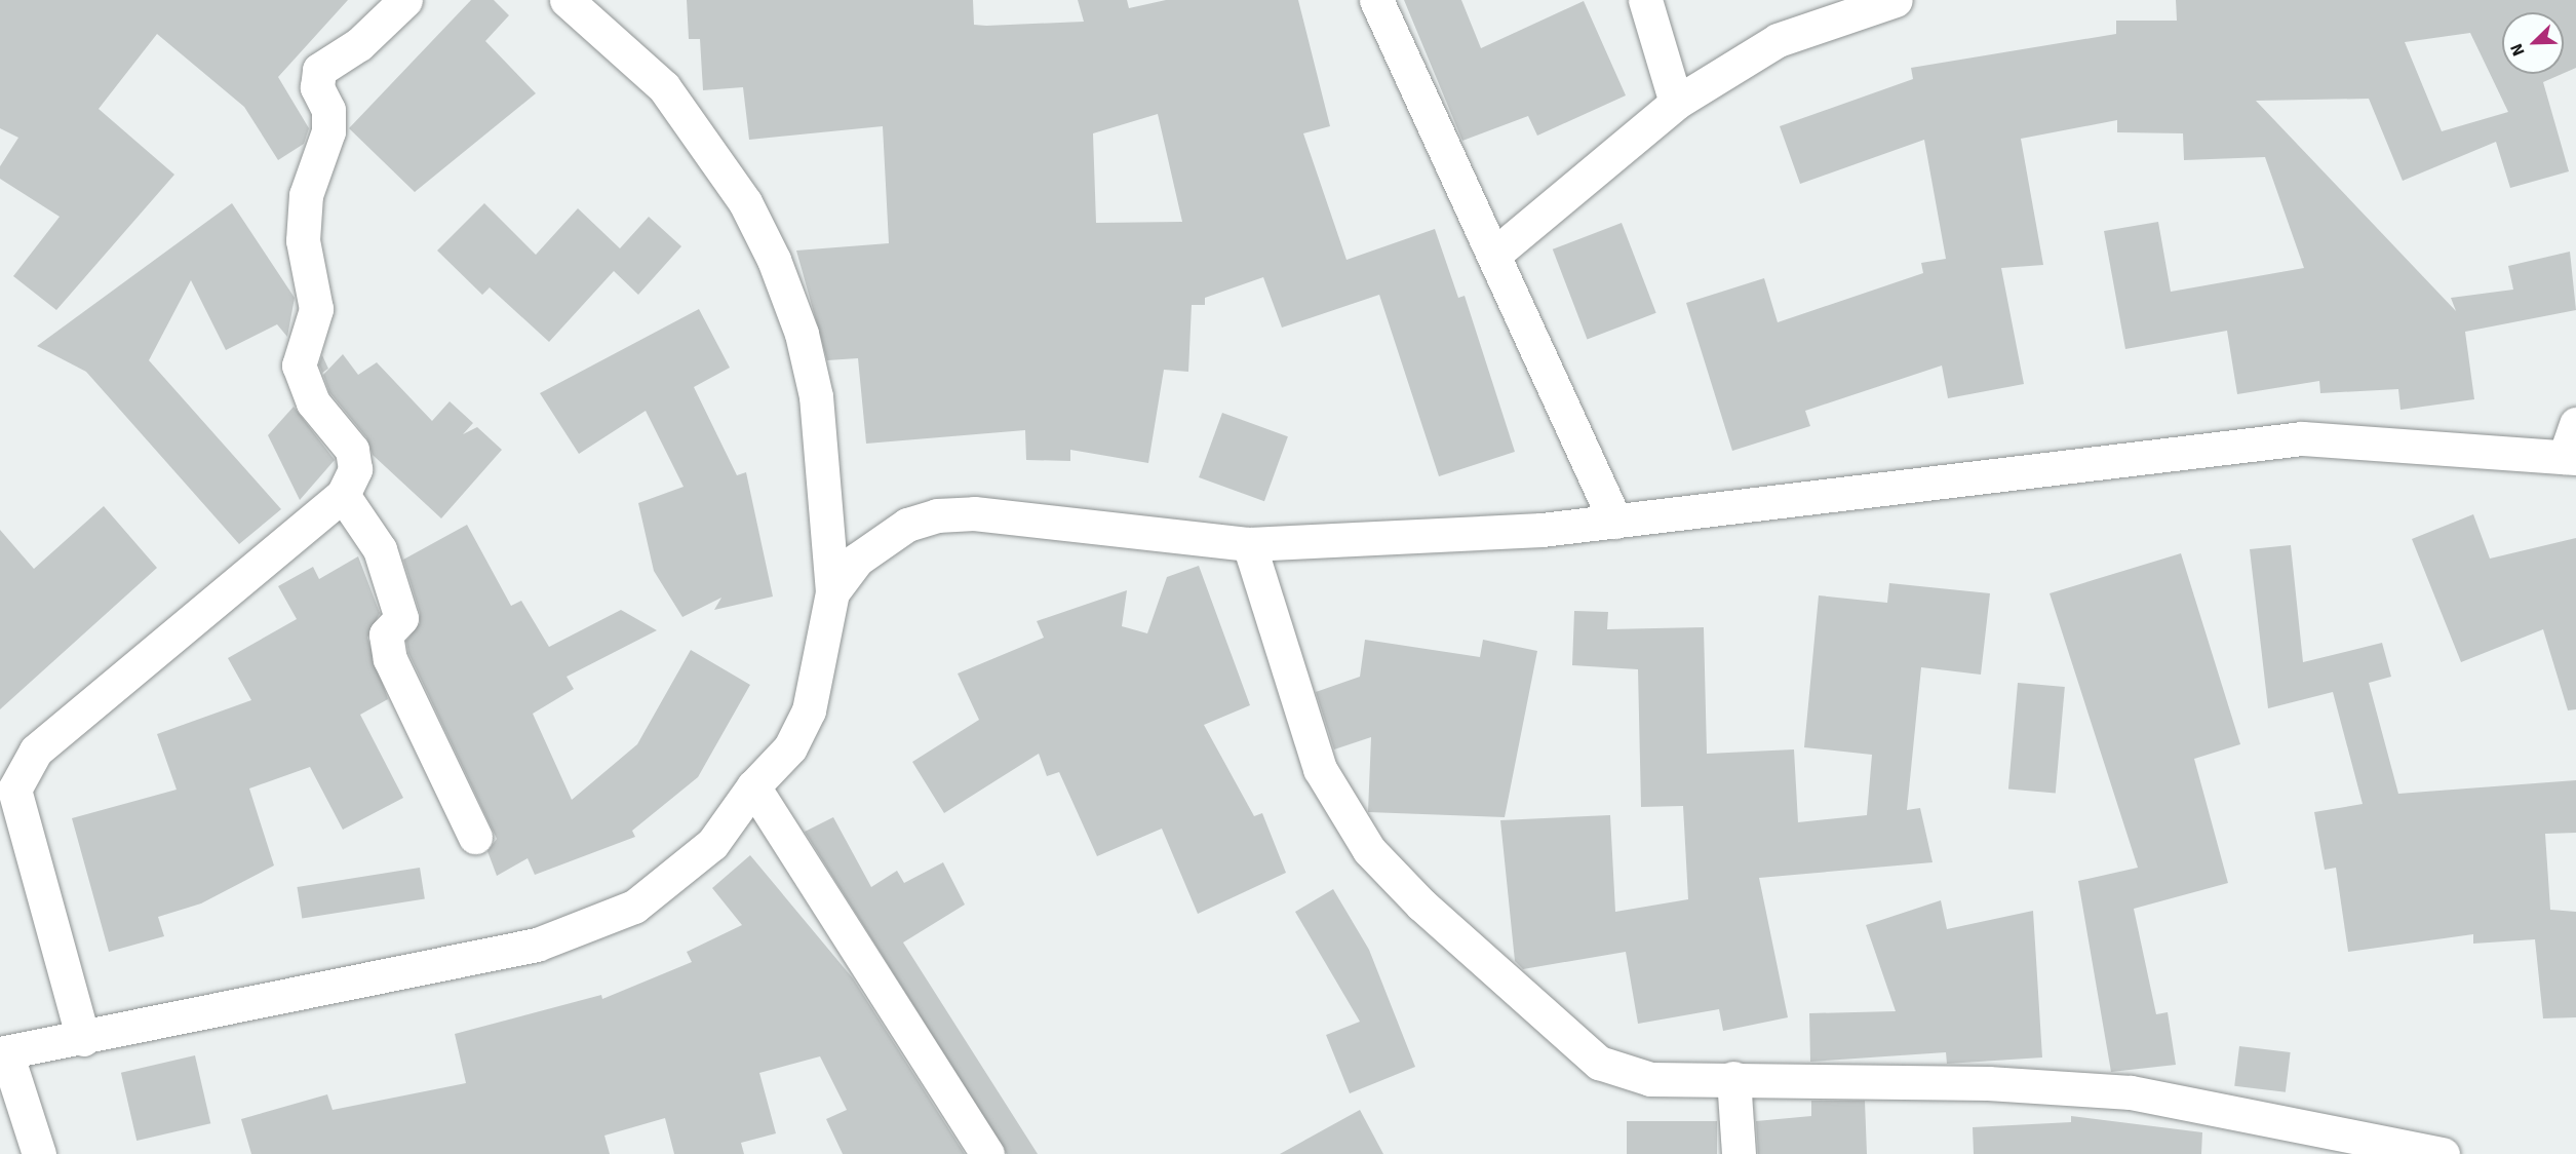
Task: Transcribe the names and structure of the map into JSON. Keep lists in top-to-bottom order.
{
  "north": "bottom left"
}
